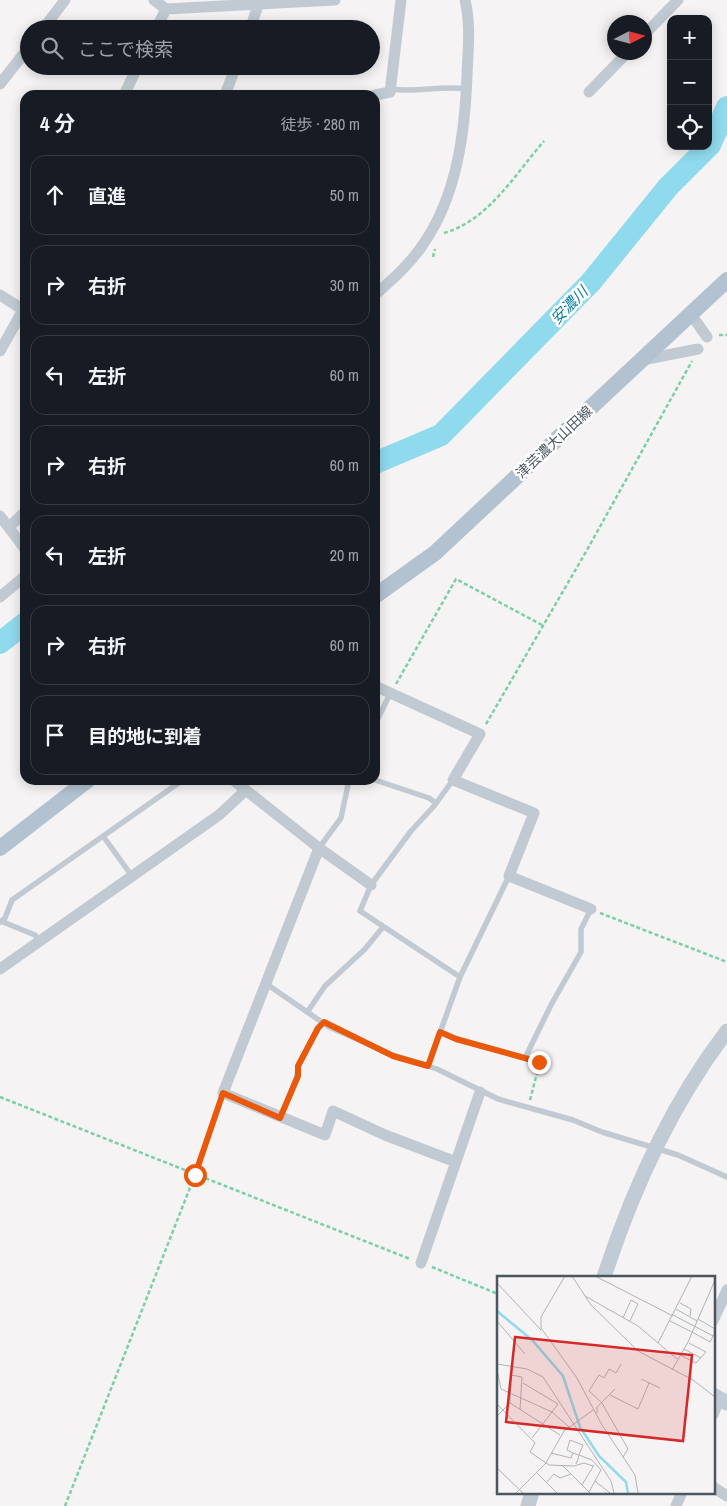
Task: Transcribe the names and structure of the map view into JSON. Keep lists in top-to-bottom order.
{
  "streets": {
    "main road": ["津芸濃大山田線"]
  },
  "water": ["安濃川"],
  "north": "right",
  "page": {
    "map_buttons": ["+", "−"],
    "search": "ここで検索",
    "heading": ["4 分", "徒歩 · 280 m"],
    "list": [
      ["直進", "50 m"],
      ["右折", "30 m"],
      ["左折", "60 m"],
      ["右折", "60 m"],
      ["左折", "20 m"],
      ["右折", "60 m"],
      "目的地に到着"
    ]
  }
}
